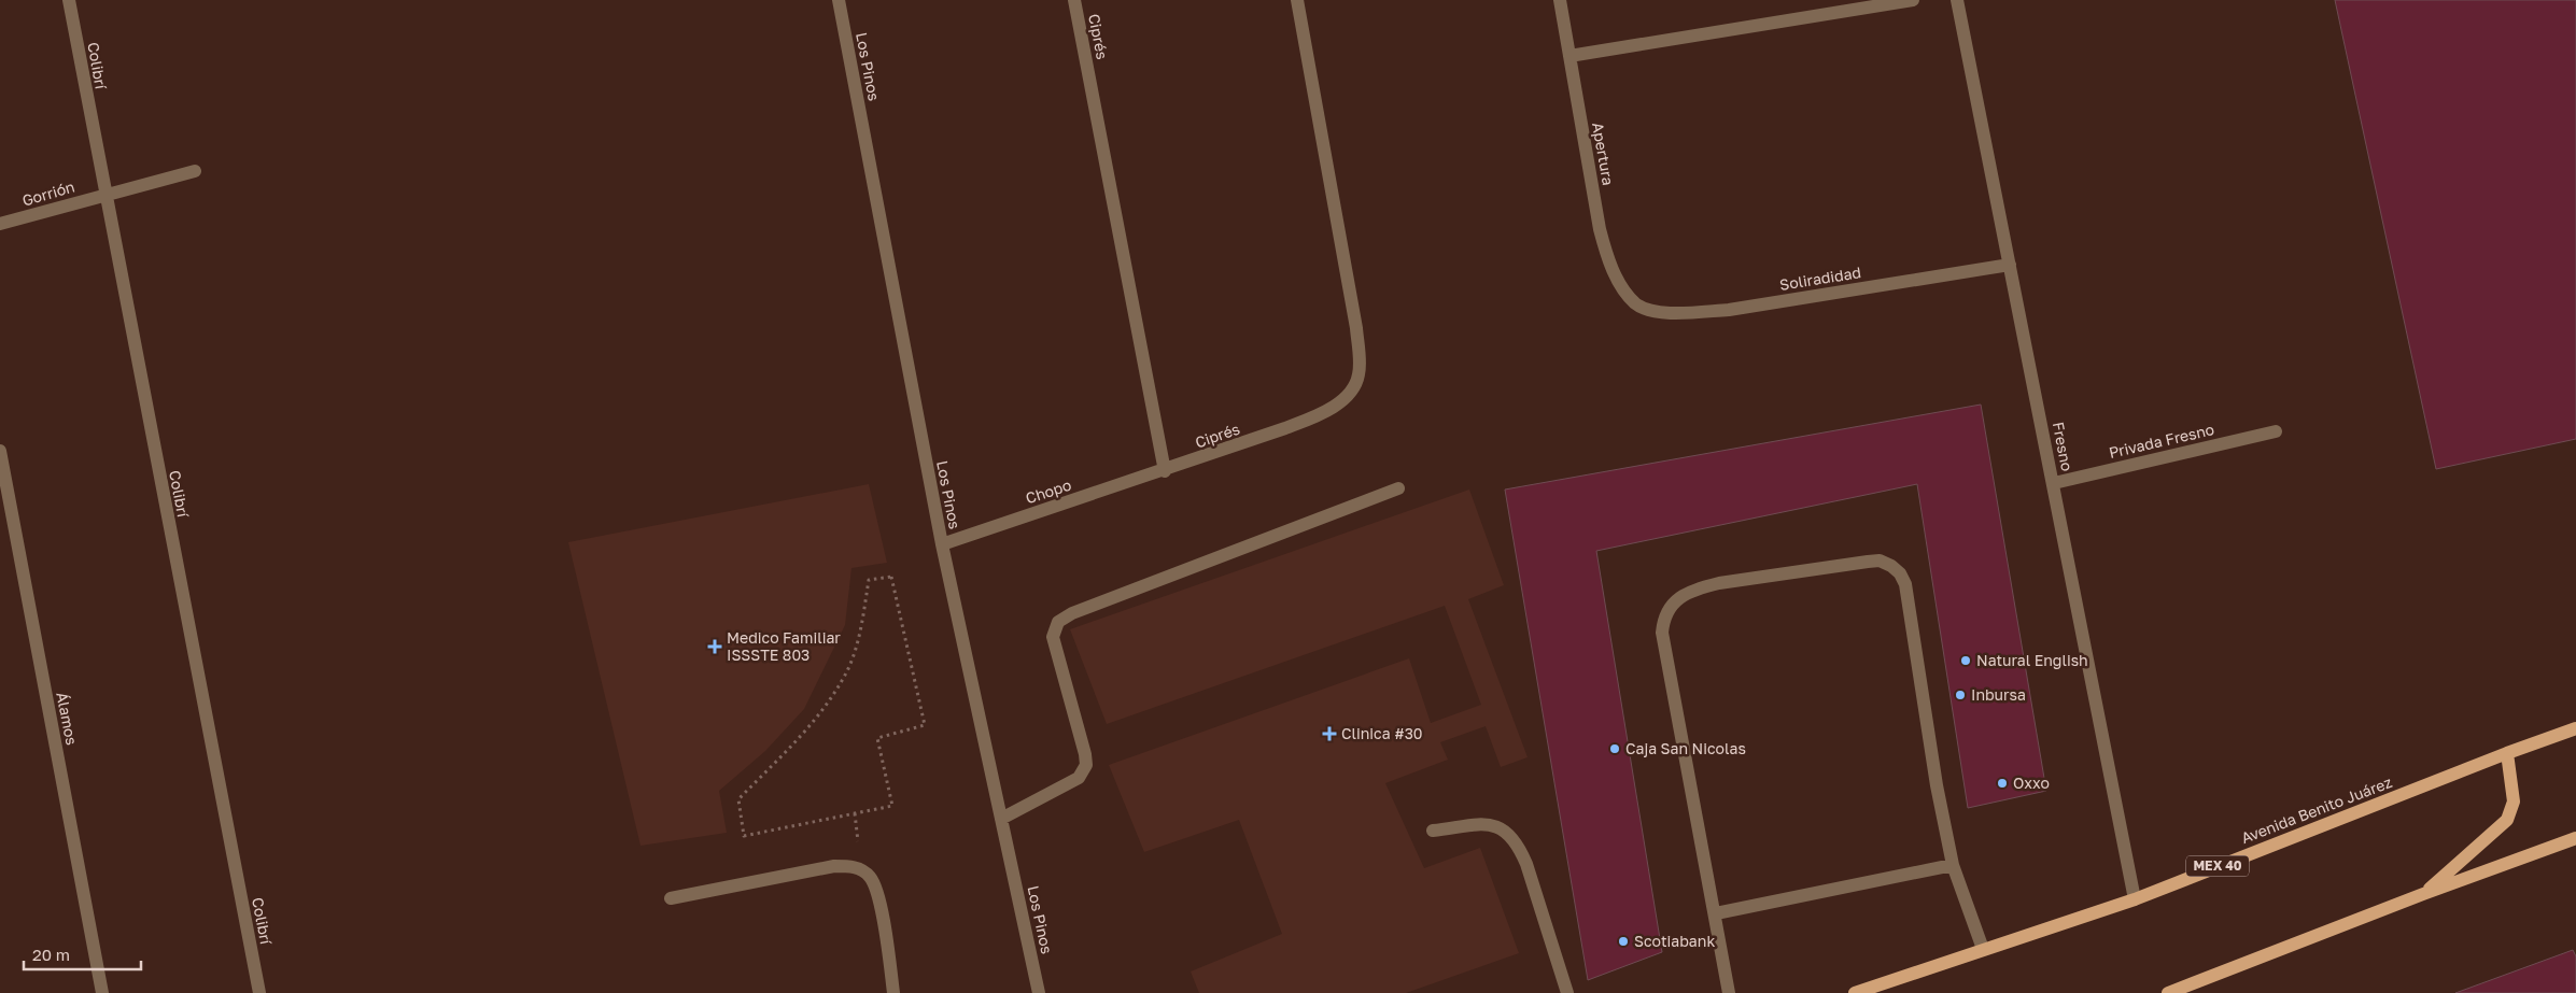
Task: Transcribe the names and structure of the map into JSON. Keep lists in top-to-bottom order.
{
  "streets": {
    "main road": ["Avenida Benito Juárez", "MEX 40"],
    "street": [
      "Ciprés",
      "Colibrí",
      "Los Pinos",
      "Apertura",
      "Gorrión",
      "Soliradidad",
      "Privada Fresno",
      "Fresno",
      "Chopo",
      "Álamos"
    ]
  },
  "crossings": [
    ["Ciprés", "Chopo"],
    ["Colibrí", "Gorrión"],
    ["Los Pinos", "Chopo"],
    ["Apertura", "Soliradidad"],
    ["Soliradidad", "Fresno"],
    ["Privada Fresno", "Fresno"],
    ["Fresno", "Avenida Benito Juárez"]
  ],
  "places": {
    "health": ["Medico Familiar ISSSTE 803", "Clinica #30"],
    "other": [
      "Natural English",
      "Inbursa",
      "Caja San Nicolas",
      "Oxxo",
      "Scotiabank"
    ]
  },
  "scale_bar": "20 m"
}
